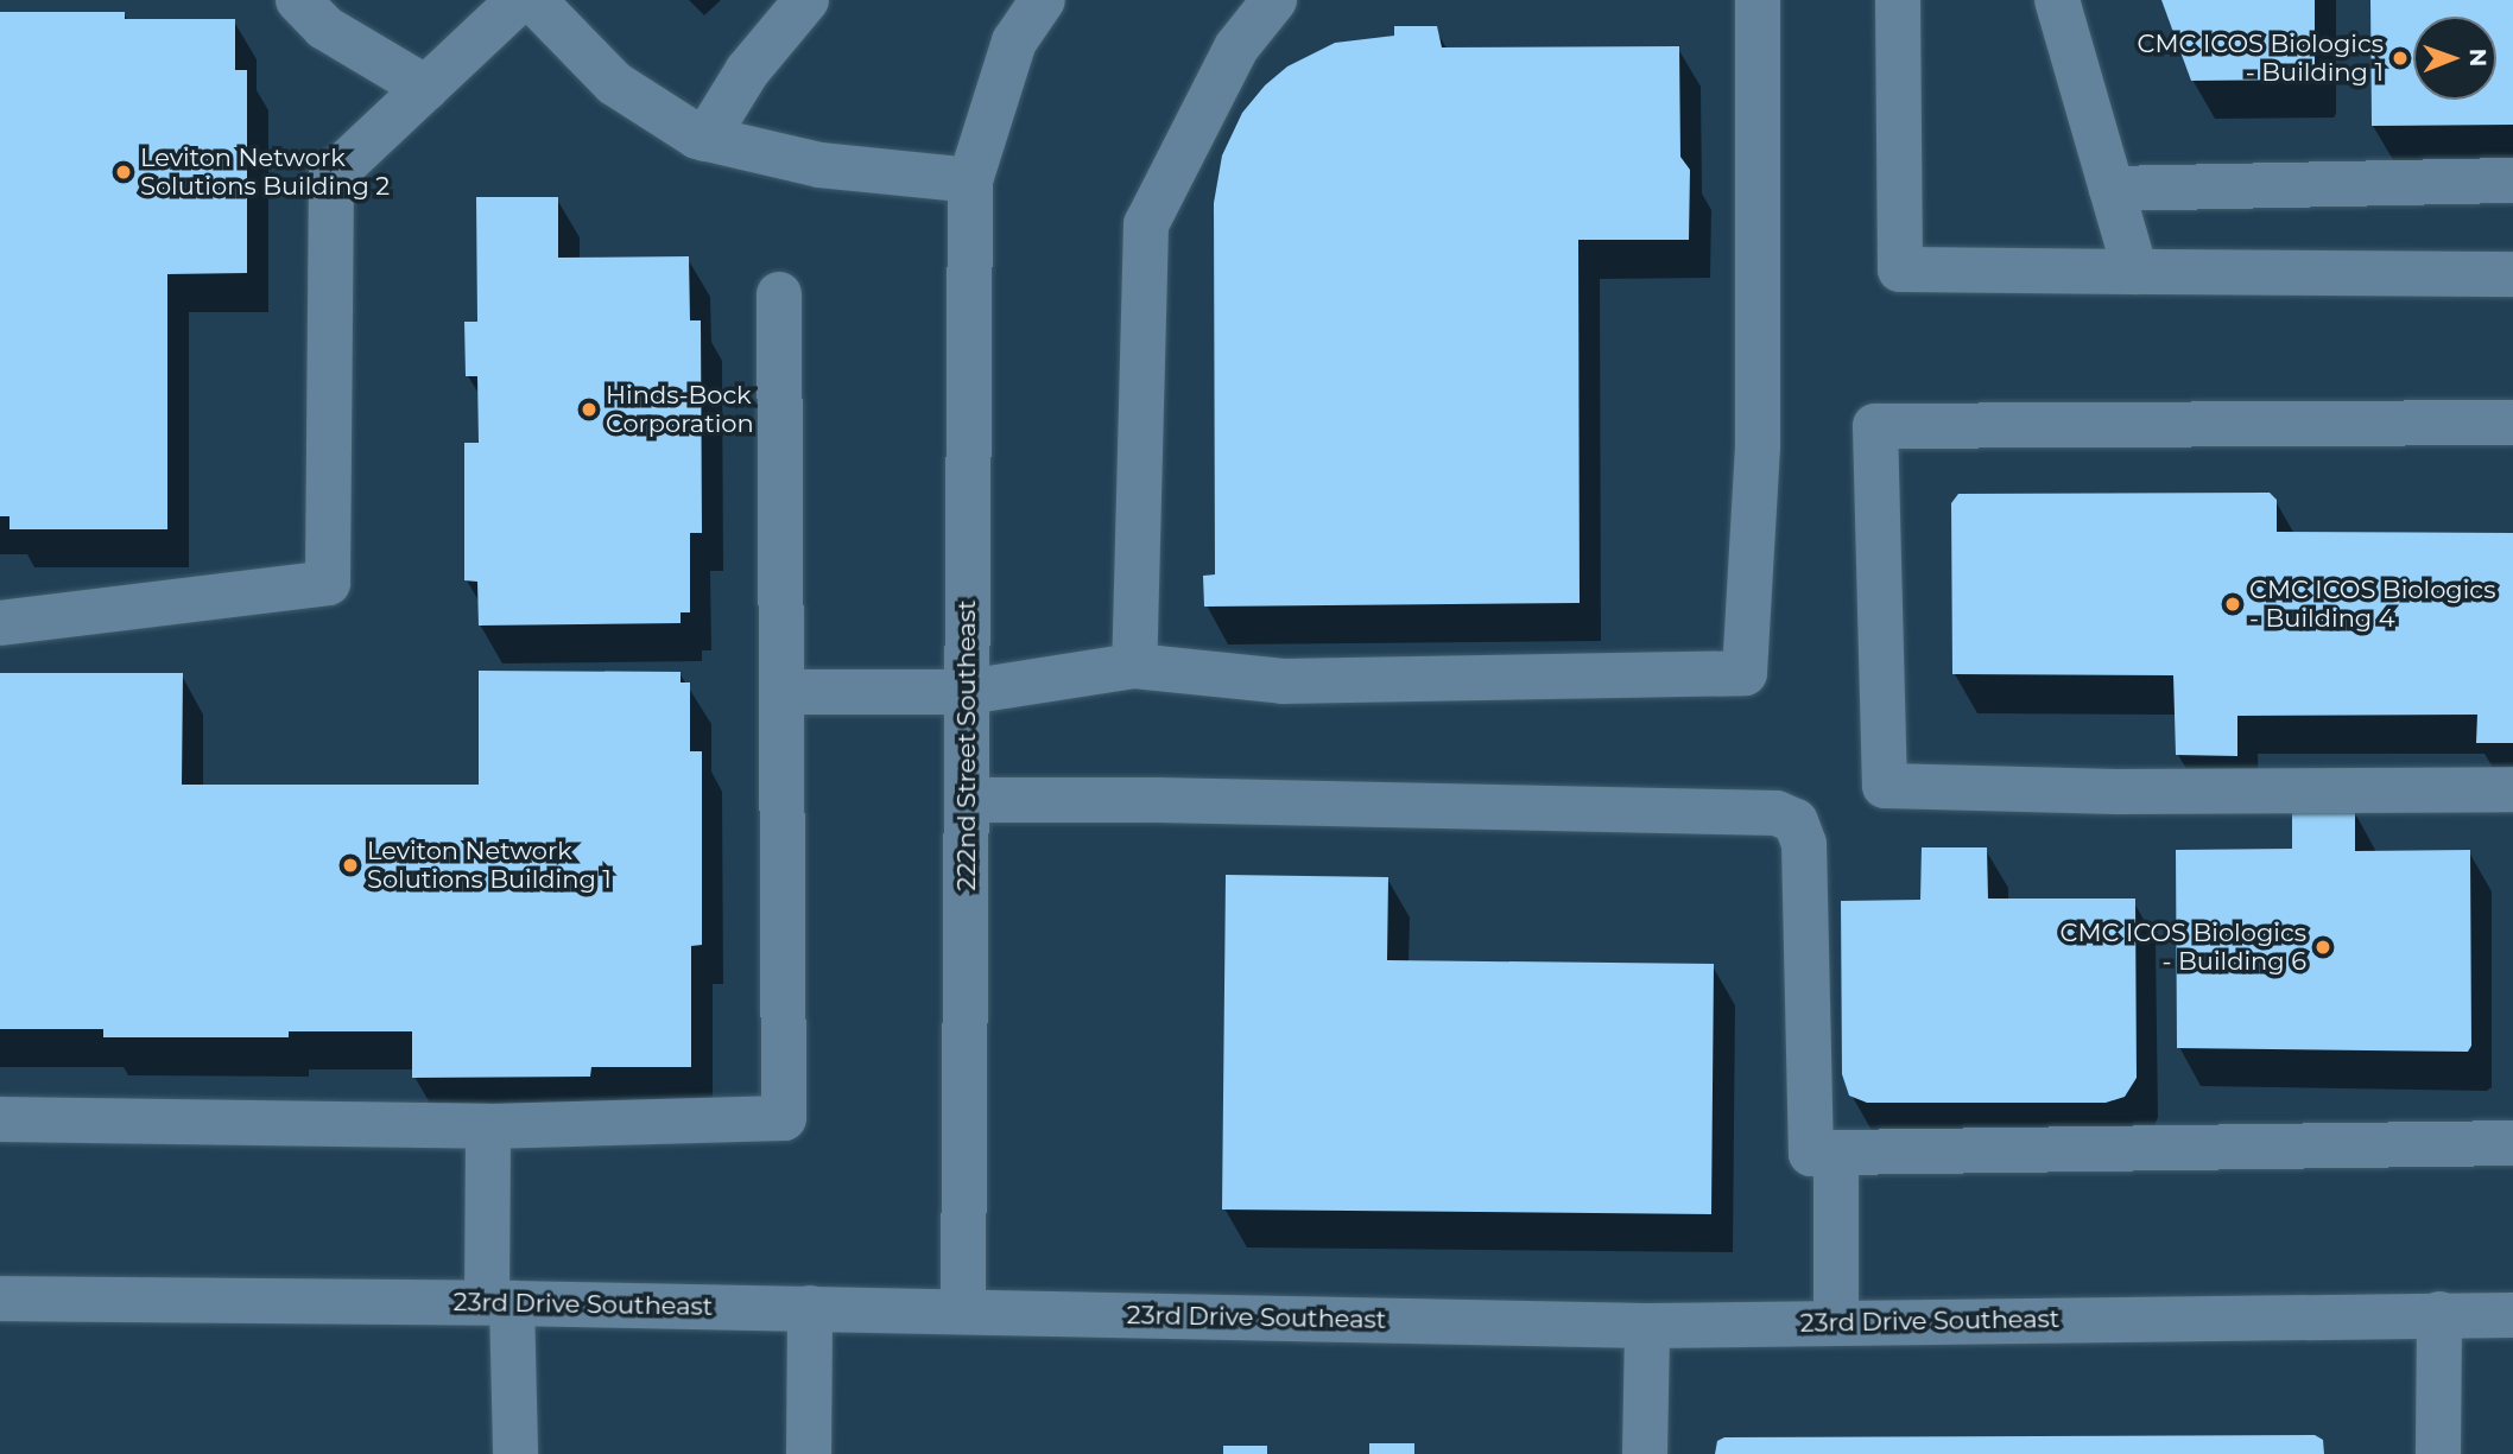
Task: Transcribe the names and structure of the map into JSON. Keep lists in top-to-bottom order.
{
  "streets": {
    "street": ["222nd Street Southeast", "23rd Drive Southeast"]
  },
  "crossings": [
    ["222nd Street Southeast", "23rd Drive Southeast"]
  ],
  "places": [
    "CMC ICOS Biologics - Building 1",
    "Leviton Network Solutions Building 2",
    "Hinds-Bock Corporation",
    "CMC ICOS Biologics - Building 4",
    "Leviton Network Solutions Building 1",
    "CMC ICOS Biologics - Building 6"
  ],
  "north": "right"
}
